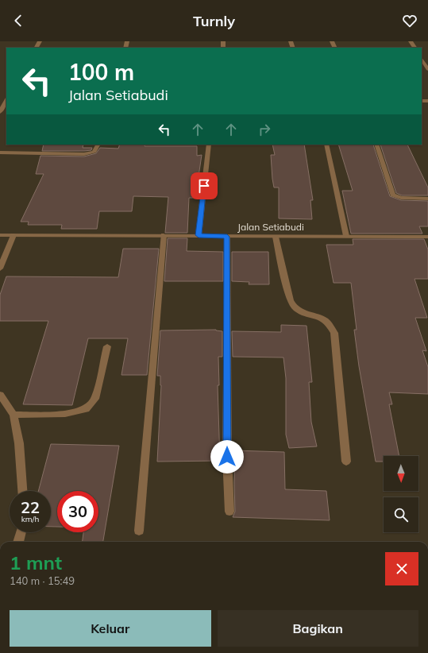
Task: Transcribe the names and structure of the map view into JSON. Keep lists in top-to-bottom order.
{
  "streets": {
    "street": ["Jalan Setiabudi"]
  },
  "north": "bottom",
  "page": {
    "header": "Turnly",
    "turn": ["100 m", "Jalan Setiabudi"],
    "speed": "22 km/h",
    "limit": "30",
    "heading": ["1 mnt", "140 m · 15:49"],
    "buttons": ["Keluar", "Bagikan"]
  }
}
